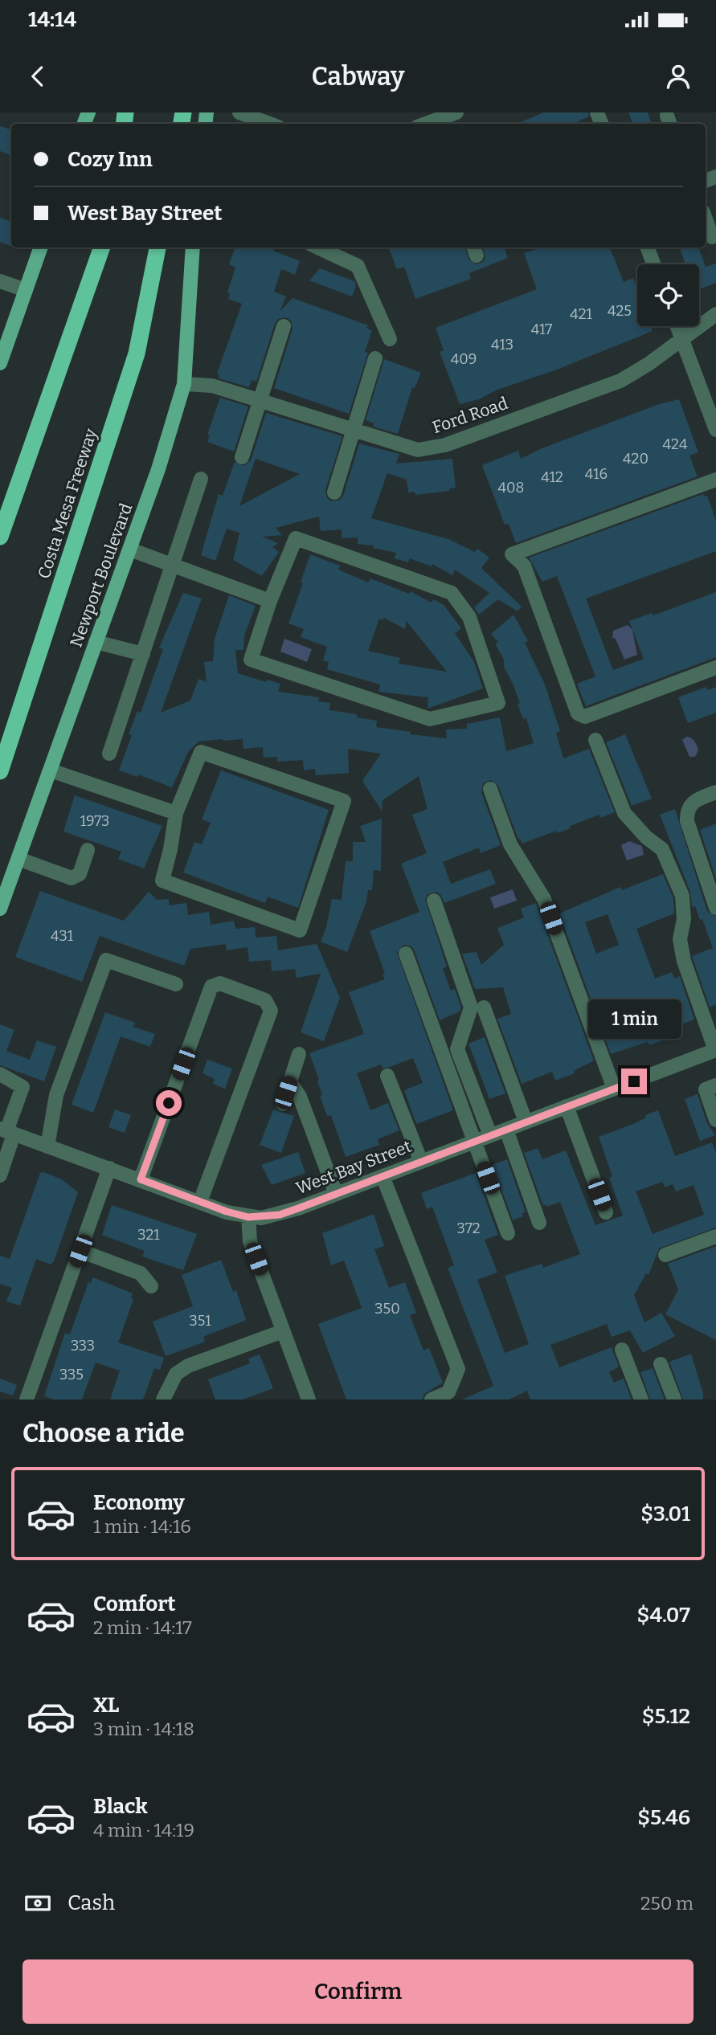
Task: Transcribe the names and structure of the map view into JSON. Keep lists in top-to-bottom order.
{
  "streets": {
    "highway": ["Costa Mesa Freeway"],
    "main road": ["Newport Boulevard"],
    "street": ["Ford Road", "West Bay Street"]
  },
  "crossings": [
    ["Ford Road", "Newport Boulevard"]
  ],
  "house_numbers": [
    "425",
    "421",
    "417",
    "413",
    "409",
    "424",
    "420",
    "416",
    "412",
    "408",
    "1973",
    "431",
    "372",
    "321",
    "350",
    "351",
    "333",
    "335"
  ],
  "page": {
    "status": "14:14",
    "header": "Cabway",
    "banner": ["Cozy Inn", "West Bay Street"],
    "bubble": "1 min",
    "heading": "Choose a ride",
    "list": [
      {
        "name": "Economy",
        "note": "1 min · 14:16",
        "value": "$3.01"
      },
      {
        "name": "Comfort",
        "note": "2 min · 14:17",
        "value": "$4.07"
      },
      {
        "name": "XL",
        "note": "3 min · 14:18",
        "value": "$5.12"
      },
      {
        "name": "Black",
        "note": "4 min · 14:19",
        "value": "$5.46"
      }
    ],
    "pay": ["Cash", "250 m"],
    "buttons": "Confirm"
  }
}
